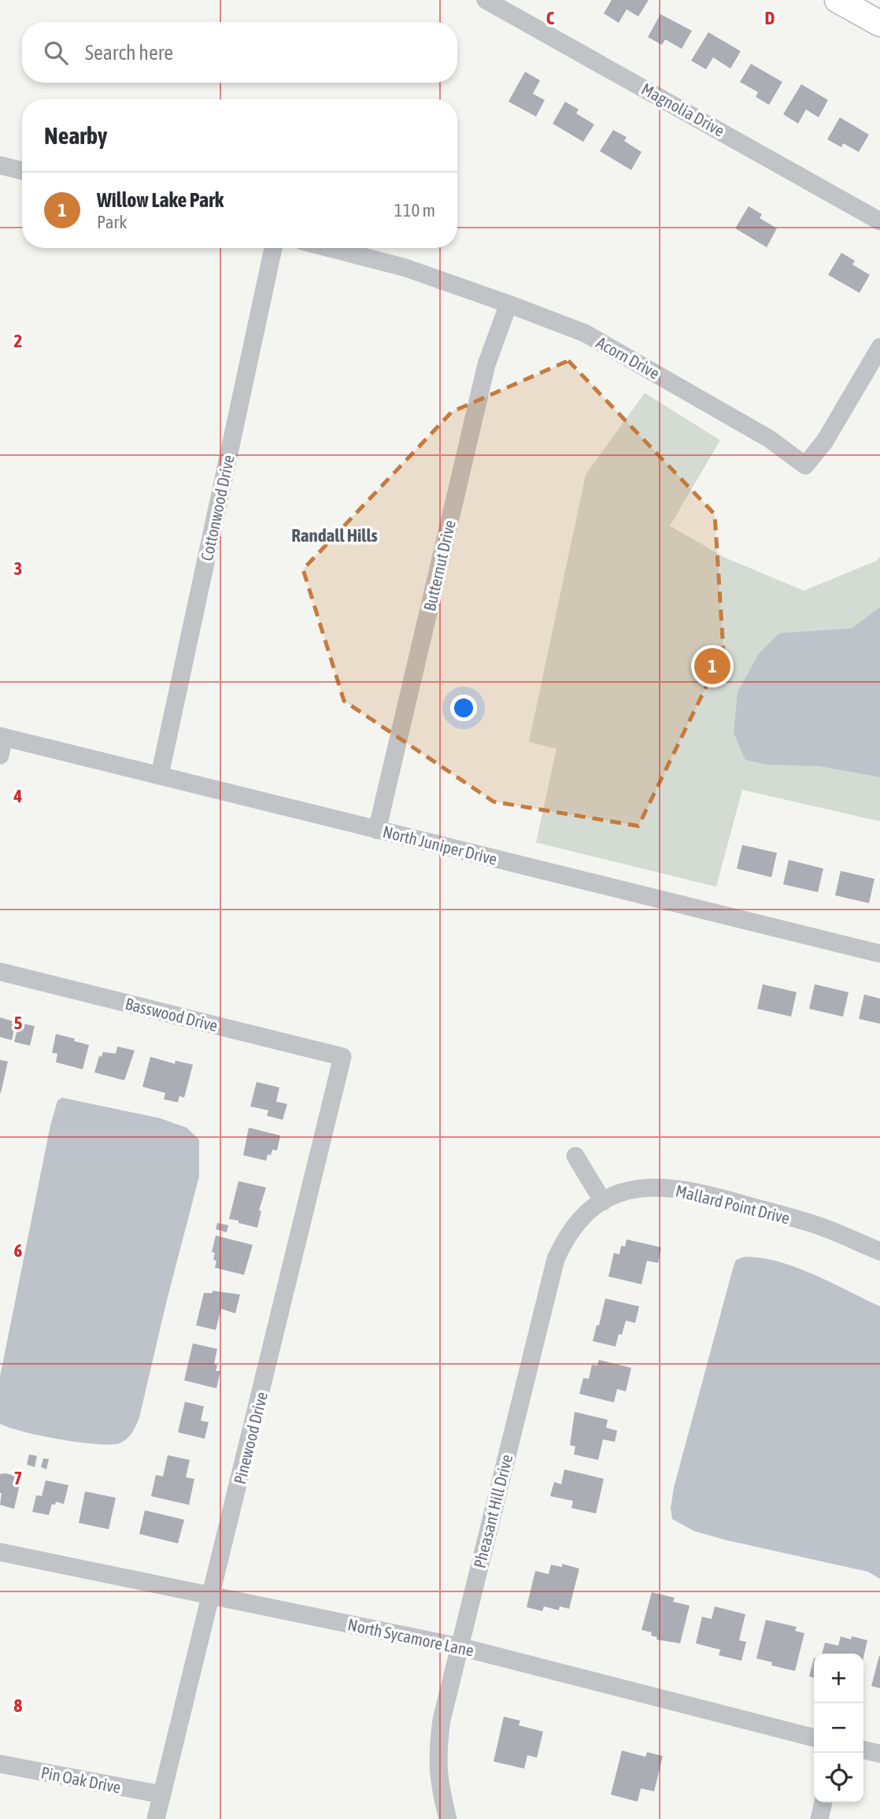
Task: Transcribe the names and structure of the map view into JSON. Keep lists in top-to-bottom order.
{
  "streets": {
    "street": [
      "Magnolia Drive",
      "Acorn Drive",
      "Cottonwood Drive",
      "Butternut Drive",
      "North Juniper Drive",
      "Basswood Drive",
      "Mallard Point Drive",
      "Pinewood Drive",
      "Pheasant Hill Drive",
      "North Sycamore Lane",
      "Pin Oak Drive"
    ]
  },
  "crossings": [
    ["Acorn Drive", "Butternut Drive"],
    ["Cottonwood Drive", "North Juniper Drive"],
    ["Butternut Drive", "North Juniper Drive"],
    ["Basswood Drive", "Pinewood Drive"],
    ["Mallard Point Drive", "Pheasant Hill Drive"],
    ["Pinewood Drive", "North Sycamore Lane"],
    ["Pinewood Drive", "Pin Oak Drive"],
    ["Pheasant Hill Drive", "North Sycamore Lane"]
  ],
  "districts": ["Randall Hills"],
  "page": {
    "search": "Search here",
    "heading": "Nearby",
    "list": [
      {
        "mark": "1",
        "name": "Willow Lake Park",
        "note": "Park",
        "value": "110 m"
      }
    ],
    "pins": "1",
    "map_buttons": ["+", "−"]
  },
  "grid": {
    "columns": ["C", "D"],
    "rows": [
      "2",
      "3",
      "4",
      "5",
      "6",
      "7",
      "8"
    ]
  }
}
